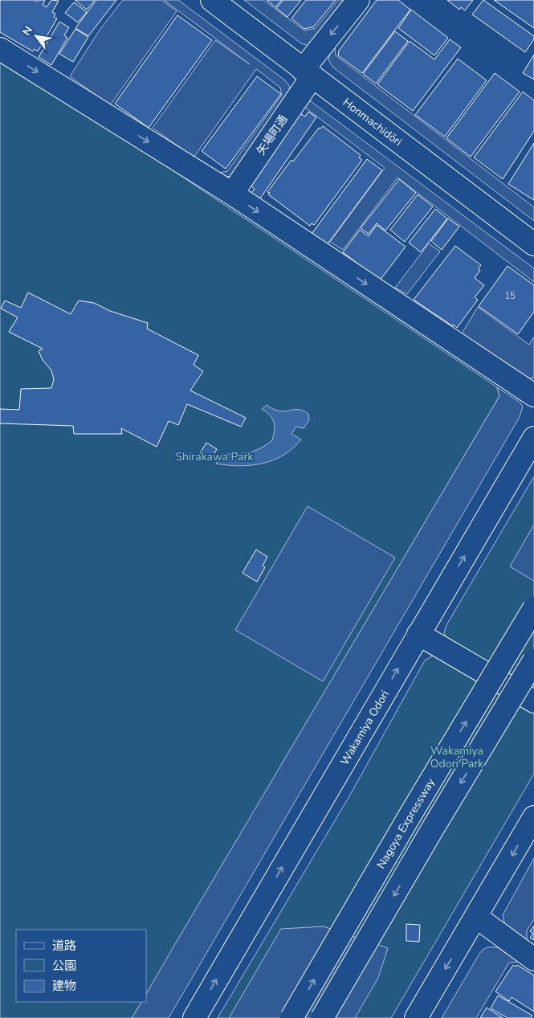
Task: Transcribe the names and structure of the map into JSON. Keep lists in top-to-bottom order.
{
  "streets": {
    "main road": [
      "Honmachidōri",
      "矢場町通",
      "Wakamiya Odori",
      "Nagoya Expressway"
    ]
  },
  "crossings": [
    ["Honmachidōri", "矢場町通"]
  ],
  "one_way": ["矢場町通"],
  "parks": ["Shirakawa Park", "Wakamiya Odori Park"],
  "house_numbers": ["15"],
  "legend": ["道路", "公園", "建物"],
  "north": "top left"
}
